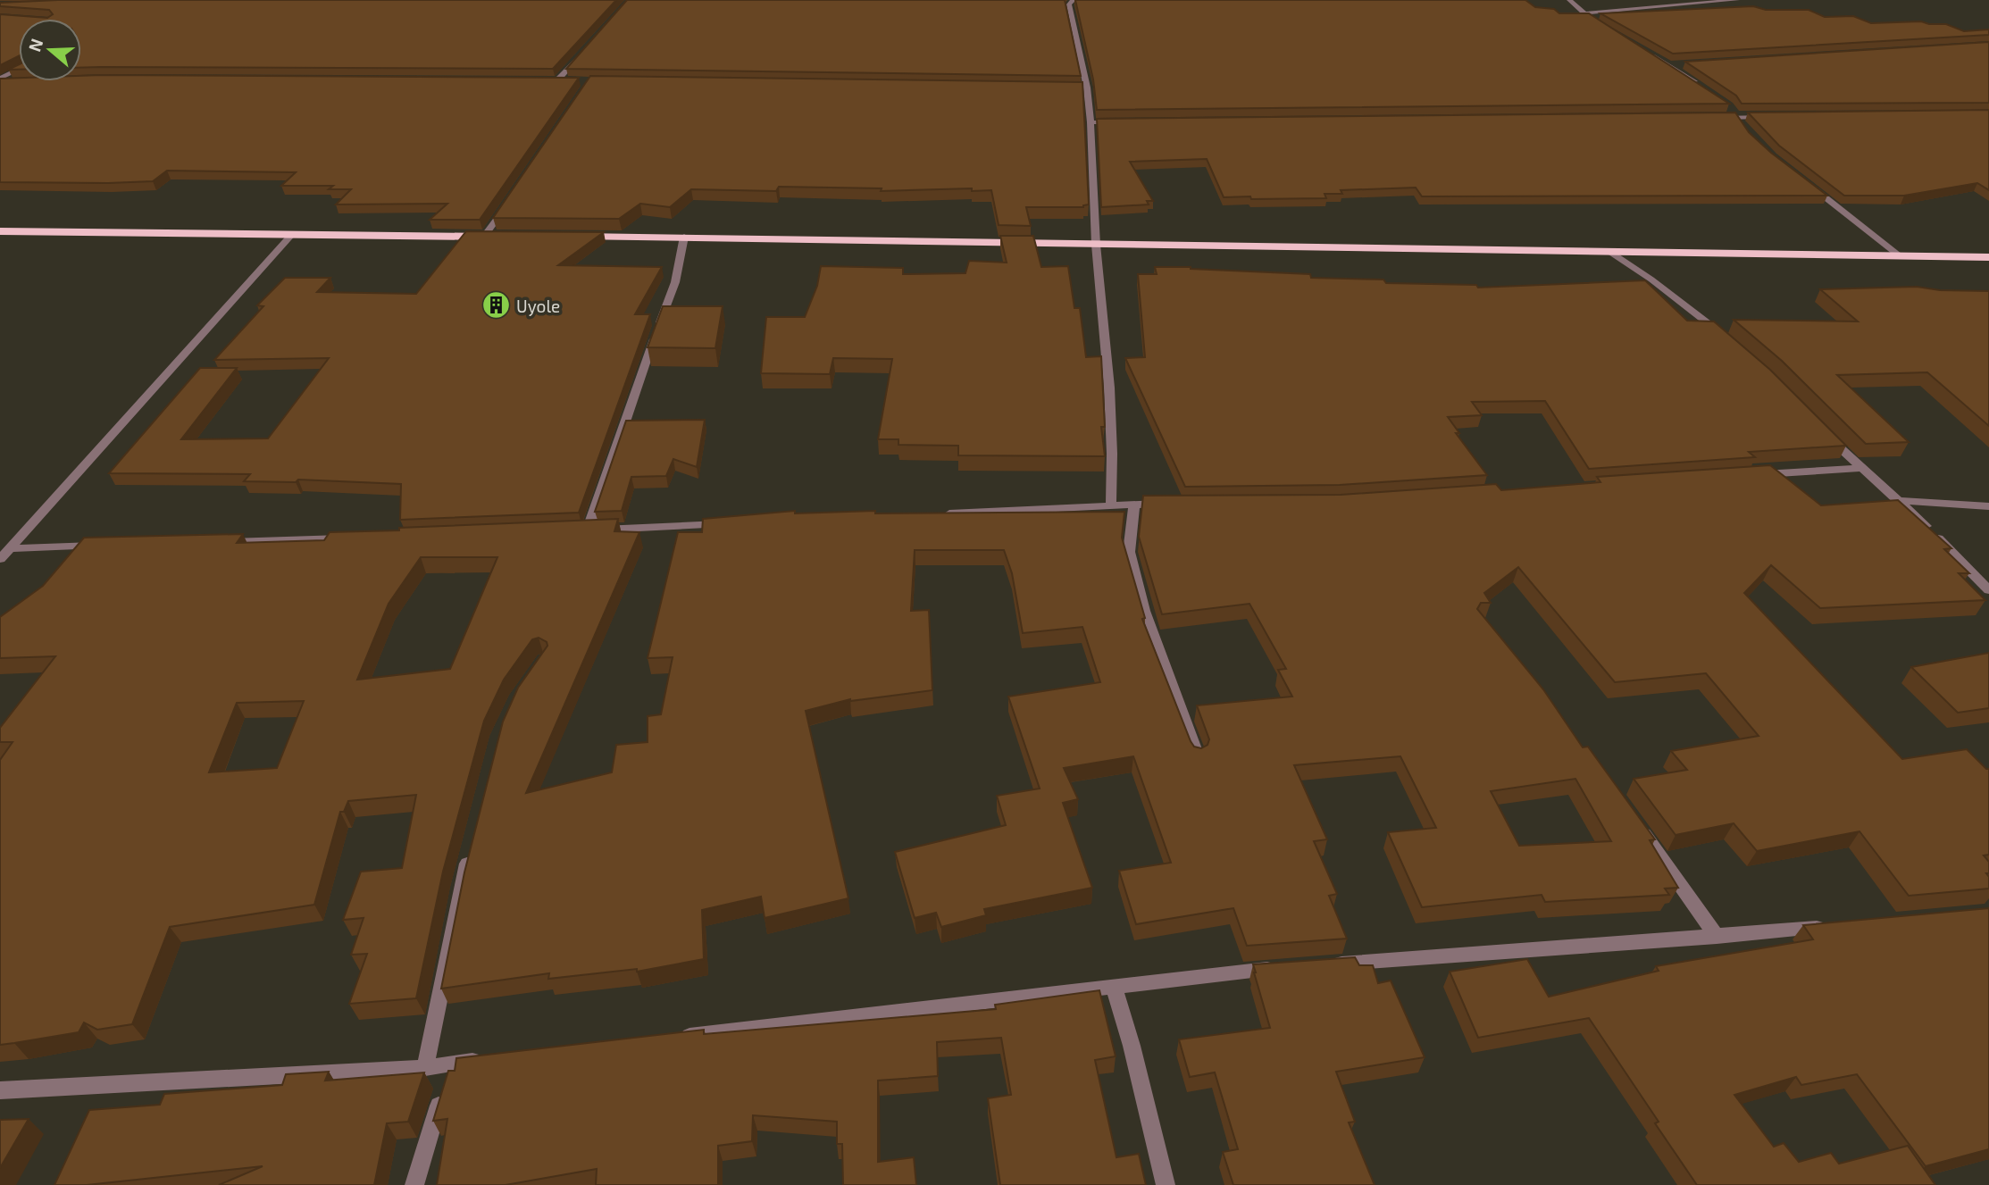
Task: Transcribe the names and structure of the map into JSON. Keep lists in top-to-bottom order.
{
  "places": {
    "building": ["Uyole"]
  },
  "north": "left"
}
